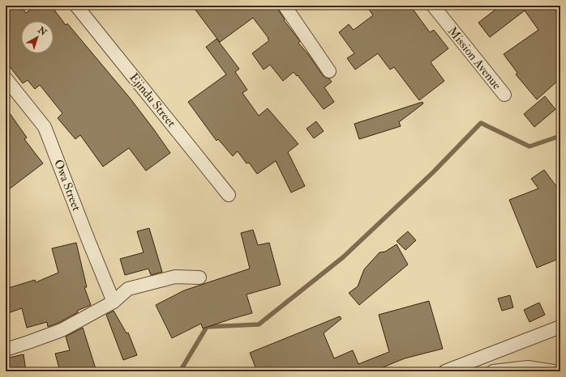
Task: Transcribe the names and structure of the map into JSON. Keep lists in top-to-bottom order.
{
  "streets": {
    "street": ["Mission Avenue", "Ejindu Street", "Owa Street"]
  },
  "north": "top right"
}
